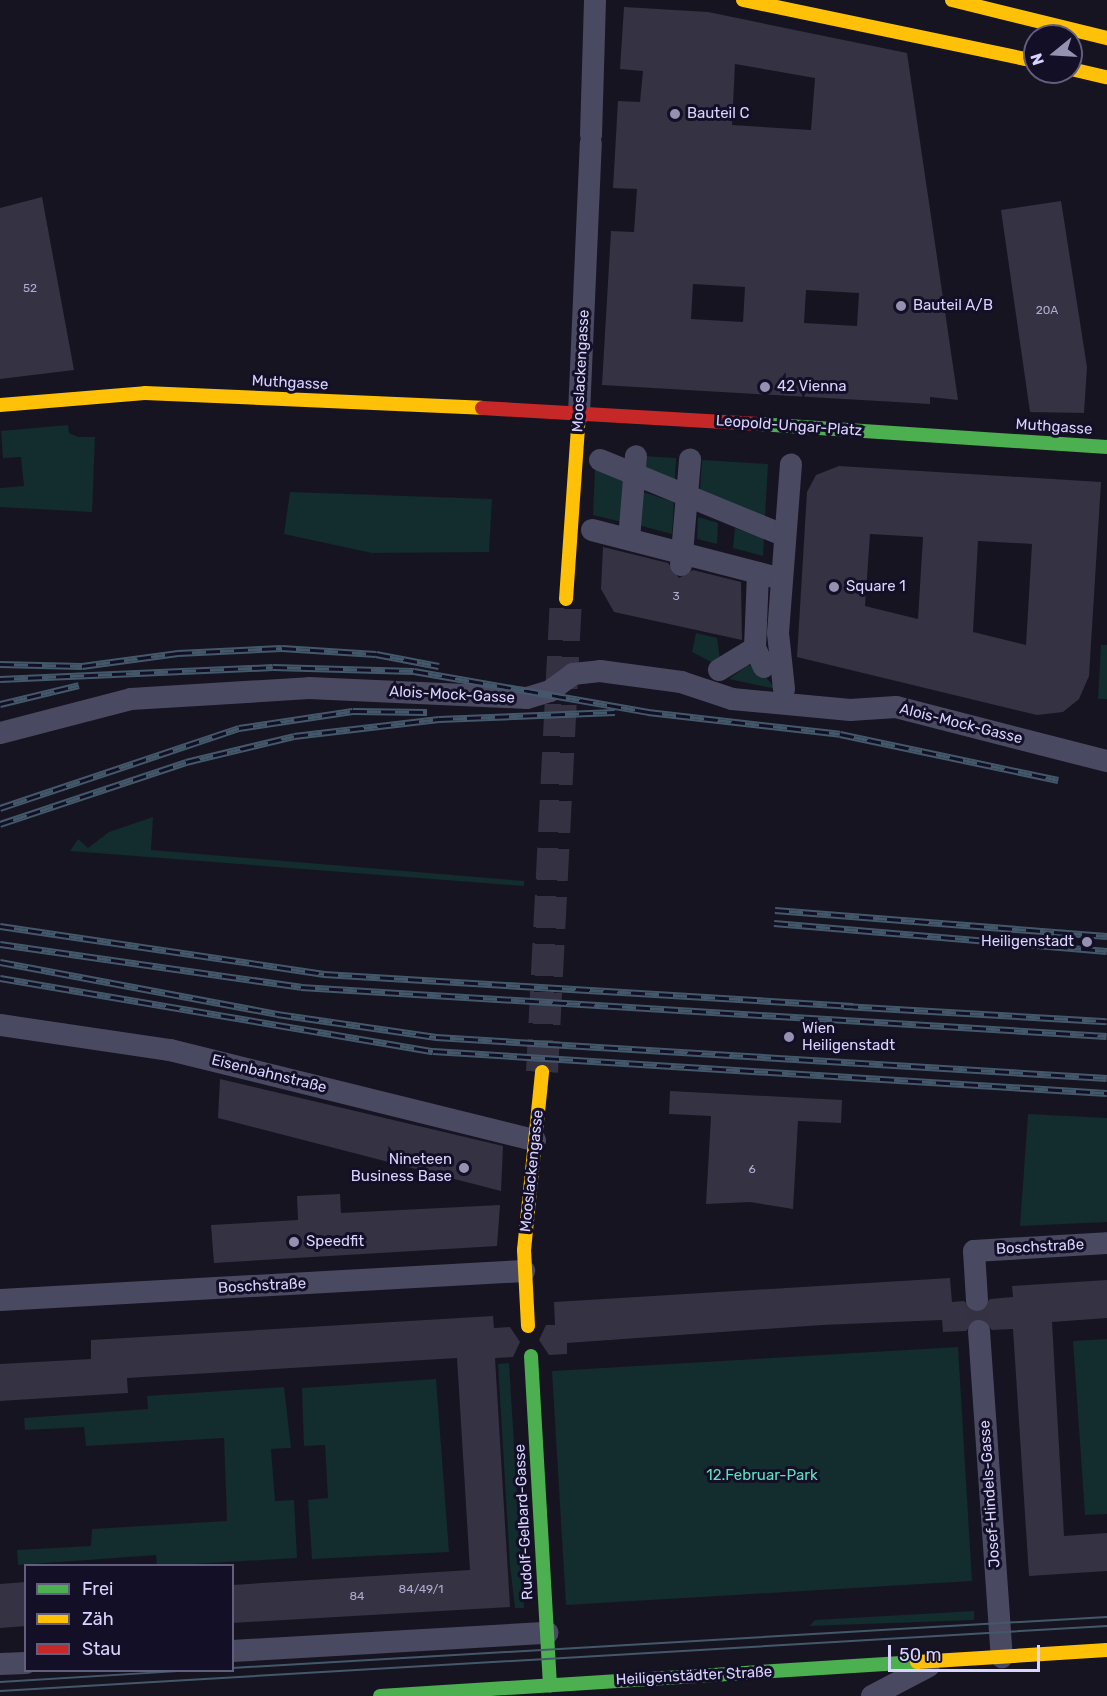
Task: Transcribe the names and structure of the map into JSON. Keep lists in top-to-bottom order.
{
  "streets": {
    "main road": [
      "Mooslackengasse",
      "Muthgasse",
      "Leopold-Ungar-Platz",
      "Rudolf-Gelbard-Gasse",
      "Heiligenstädter Straße"
    ],
    "street": [
      "Alois-Mock-Gasse",
      "Eisenbahnstraße",
      "Boschstraße",
      "Josef-Hindels-Gasse"
    ]
  },
  "crossings": [
    ["Mooslackengasse", "Muthgasse"],
    ["Mooslackengasse", "Leopold-Ungar-Platz"],
    ["Mooslackengasse", "Eisenbahnstraße"],
    ["Mooslackengasse", "Boschstraße"],
    ["Muthgasse", "Leopold-Ungar-Platz"],
    ["Josef-Hindels-Gasse", "Heiligenstädter Straße"],
    ["Rudolf-Gelbard-Gasse", "Heiligenstädter Straße"]
  ],
  "parks": ["12.Februar-Park"],
  "places": [
    "Bauteil C",
    "Bauteil A/B",
    "42 Vienna",
    "Square 1",
    "Heiligenstadt",
    "Wien Heiligenstadt",
    "Nineteen Business Base",
    "Speedfit"
  ],
  "house_numbers": [
    "52",
    "20A",
    "3",
    "6",
    "84/49/1",
    "84"
  ],
  "legend": ["Frei", "Zäh", "Stau"],
  "scale_bar": "50 m",
  "north": "left"
}
